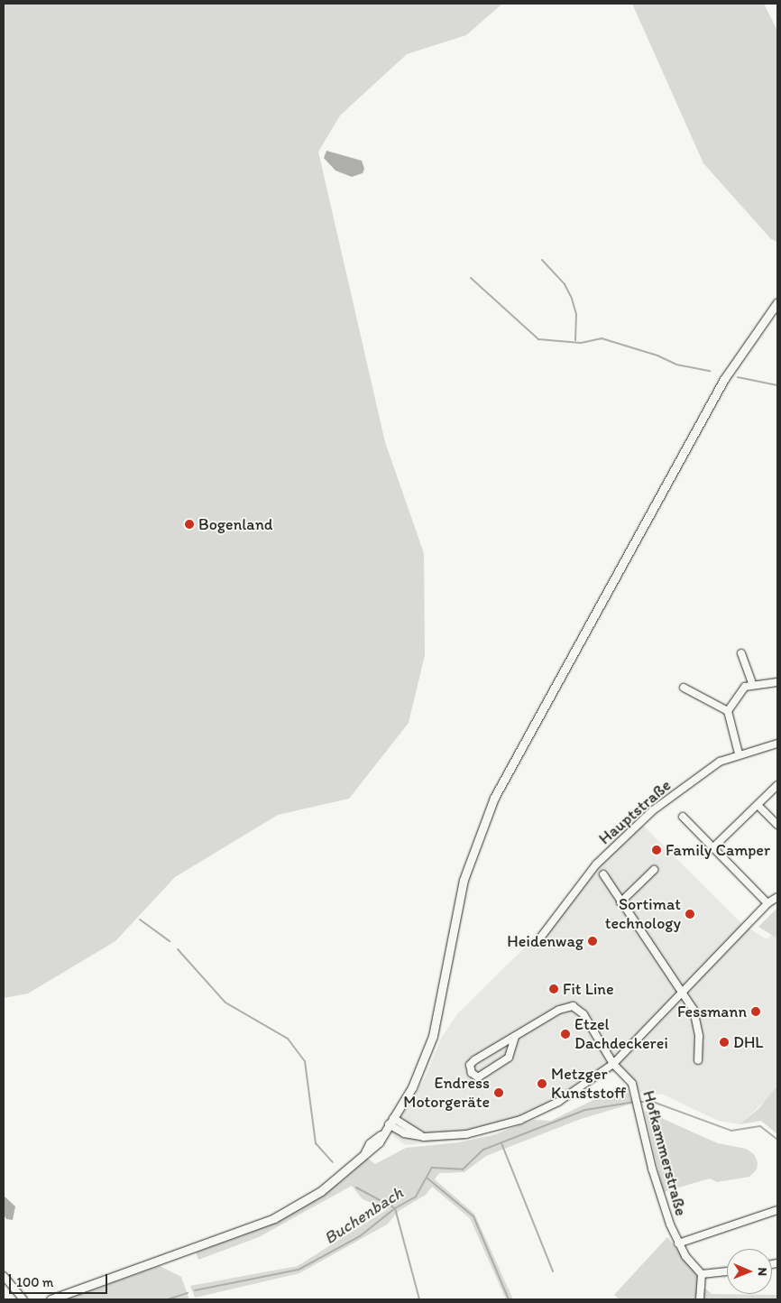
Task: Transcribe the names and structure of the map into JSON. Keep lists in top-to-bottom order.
{
  "streets": {
    "street": ["Hauptstraße", "Hofkammerstraße"]
  },
  "water": ["Buchenbach"],
  "places": [
    "Bogenland",
    "Family Camper",
    "Sortimat technology",
    "Heidenwag",
    "Fit Line",
    "Fessmann",
    "Etzel Dachdeckerei",
    "DHL",
    "Metzger Kunststoff",
    "Endress Motorgeräte"
  ],
  "scale_bar": "100 m",
  "north": "right"
}
